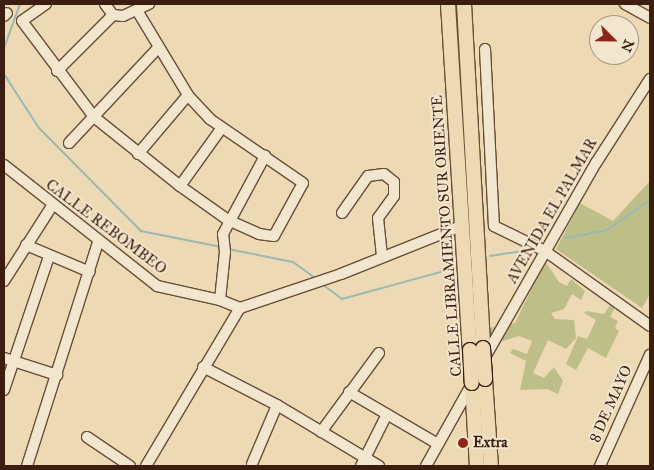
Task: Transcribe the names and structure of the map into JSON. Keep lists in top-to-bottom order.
{
  "streets": {
    "main road": ["CALLE LIBRAMIENTO SUR ORIENTE"],
    "street": ["AVENIDA EL PALMAR", "CALLE REBOMBEO", "8 DE MAYO"]
  },
  "crossings": [
    ["AVENIDA EL PALMAR", "CALLE LIBRAMIENTO SUR ORIENTE"]
  ],
  "places": ["Extra"],
  "north": "bottom right"
}
